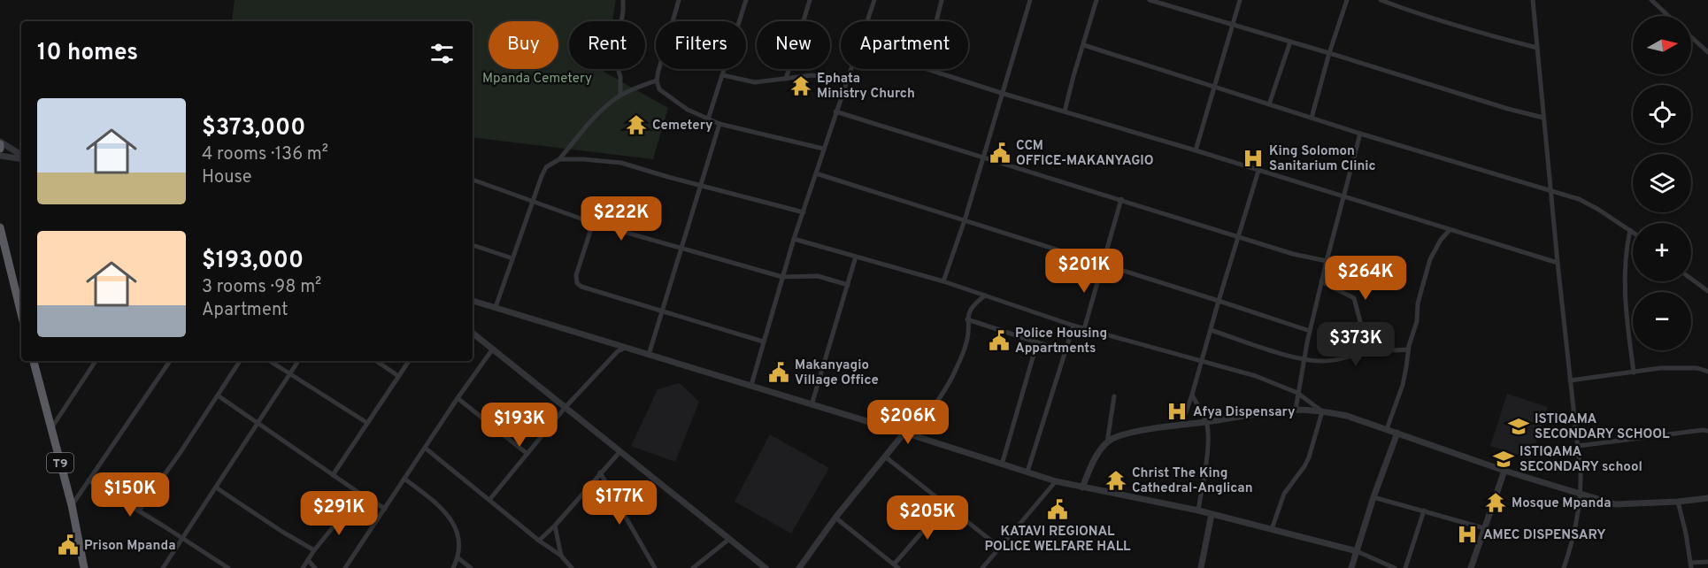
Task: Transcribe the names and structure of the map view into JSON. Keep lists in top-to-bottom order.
{
  "streets": {
    "highway": ["T9"]
  },
  "parks": ["Mpanda Cemetery"],
  "places": {
    "temple": [
      "Ephata Ministry Church",
      "Cemetery",
      "Christ The King Cathedral-Anglican",
      "Mosque Mpanda"
    ],
    "public building": [
      "CCM OFFICE-MAKANYAGIO",
      "Police Housing Appartments",
      "Makanyagio Village Office",
      "KATAVI REGIONAL POLICE WELFARE HALL",
      "Prison Mpanda"
    ],
    "hospital": ["King Solomon Sanitarium Clinic", "Afya Dispensary", "AMEC DISPENSARY"],
    "school or university": ["ISTIQAMA SECONDARY SCHOOL", "ISTIQAMA SECONDARY school"]
  },
  "north": "right",
  "page": {
    "map_buttons": ["+", "−"],
    "chip": [
      "Buy",
      "Rent",
      "Filters",
      "New",
      "Apartment"
    ],
    "heading": "10 homes",
    "list": [
      {
        "name": "$373,000",
        "note": "4 rooms · 136 m² · House"
      },
      {
        "name": "$193,000",
        "note": "3 rooms · 98 m² · Apartment"
      }
    ],
    "price": [
      "$222K",
      "$201K",
      "$264K",
      "$373K",
      "$206K",
      "$193K",
      "$150K",
      "$177K",
      "$291K",
      "$205K"
    ]
  }
}
